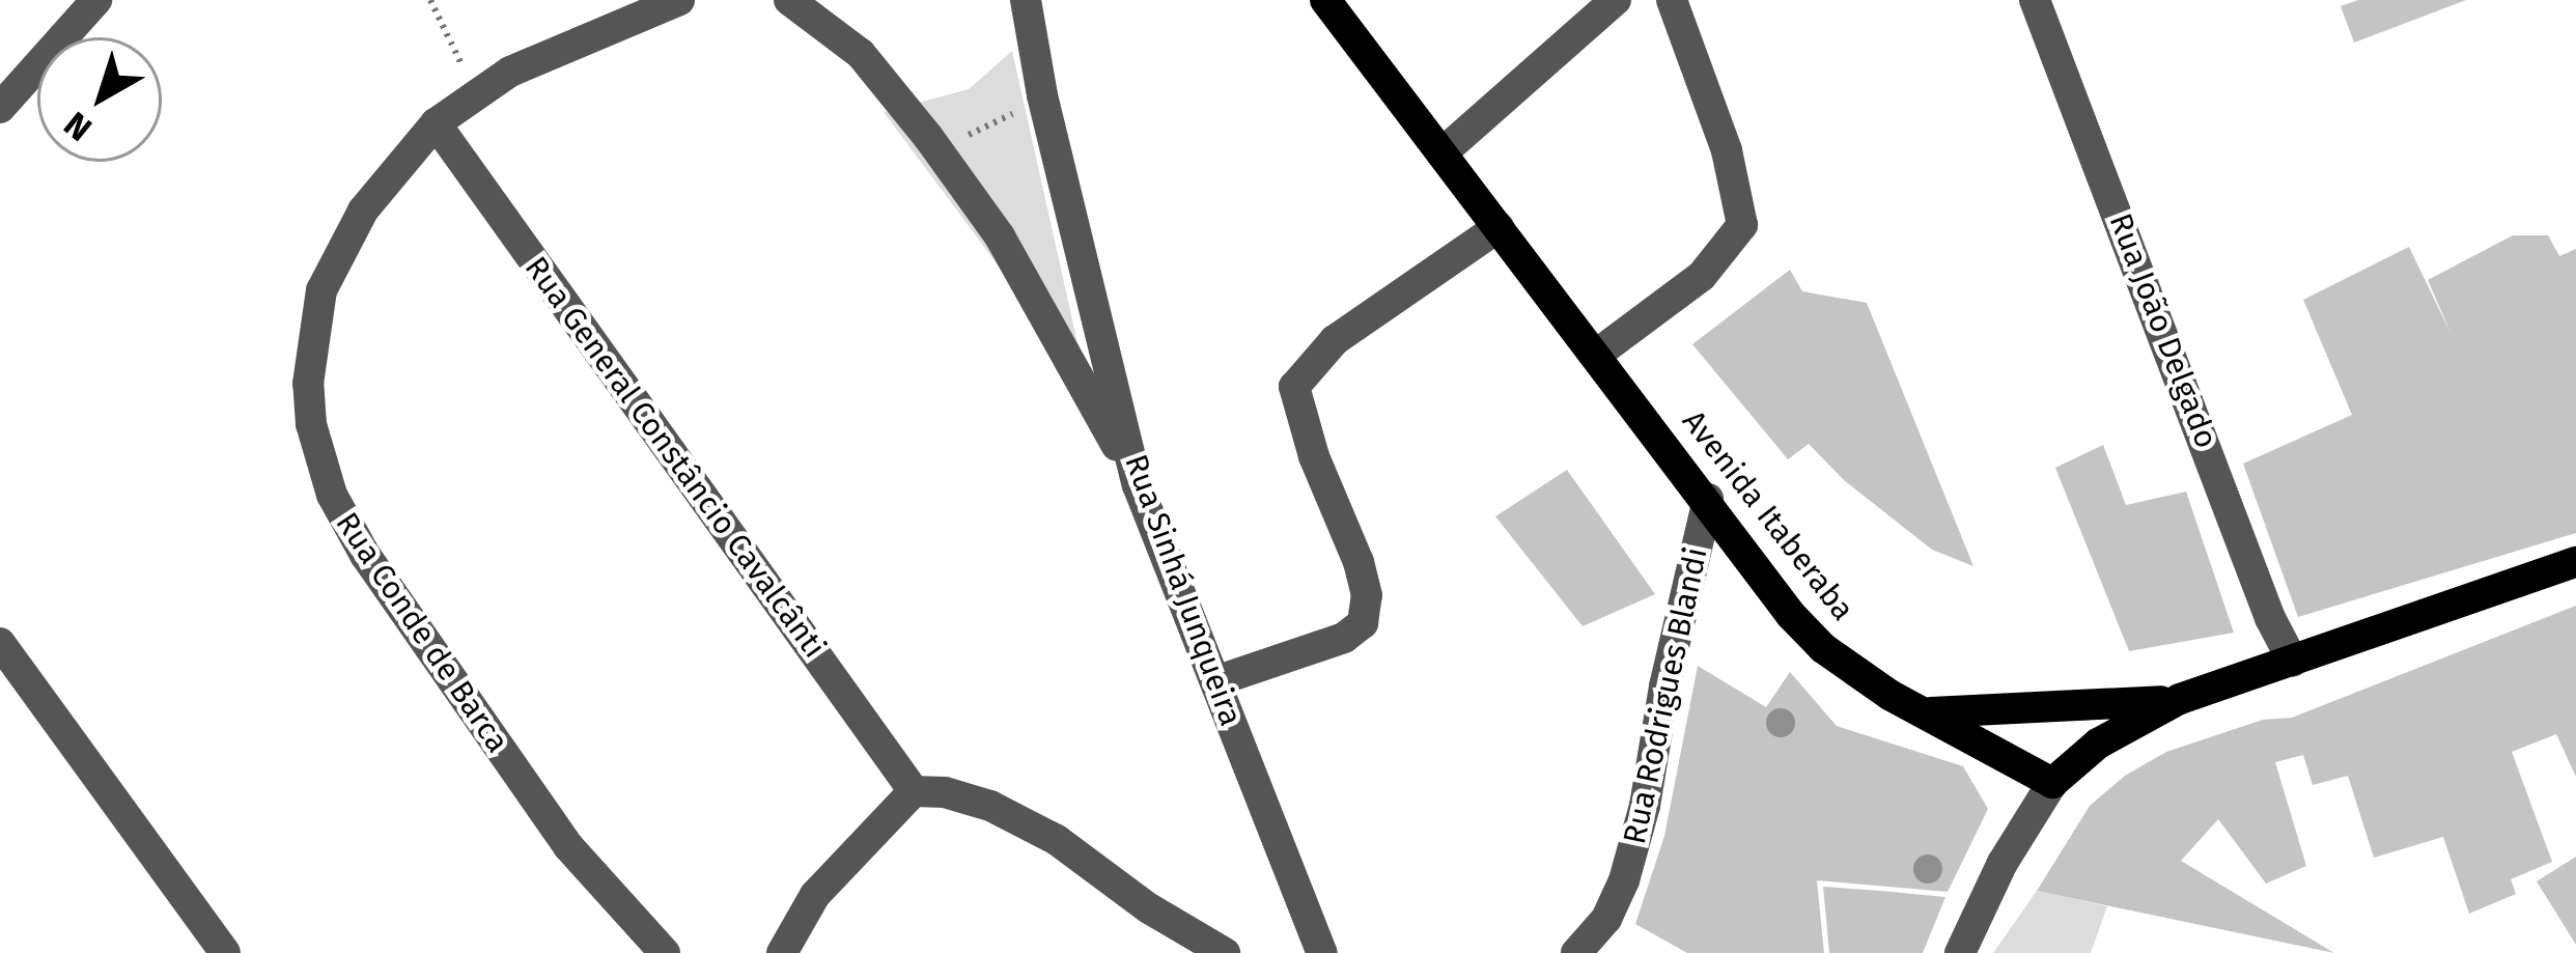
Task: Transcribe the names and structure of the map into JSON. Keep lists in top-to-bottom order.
{
  "streets": {
    "main road": ["Avenida Itaberaba"],
    "street": [
      "Rua João Delgado",
      "Rua General Constâncio Cavalcânti",
      "Rua Sinhá Junqueira",
      "Rua Conde de Barca",
      "Rua Rodrigues Blandi"
    ]
  },
  "crossings": [
    ["Rua General Constâncio Cavalcânti", "Rua Conde de Barca"],
    ["Avenida Itaberaba", "Rua Rodrigues Blandi"]
  ],
  "north": "bottom left"
}
